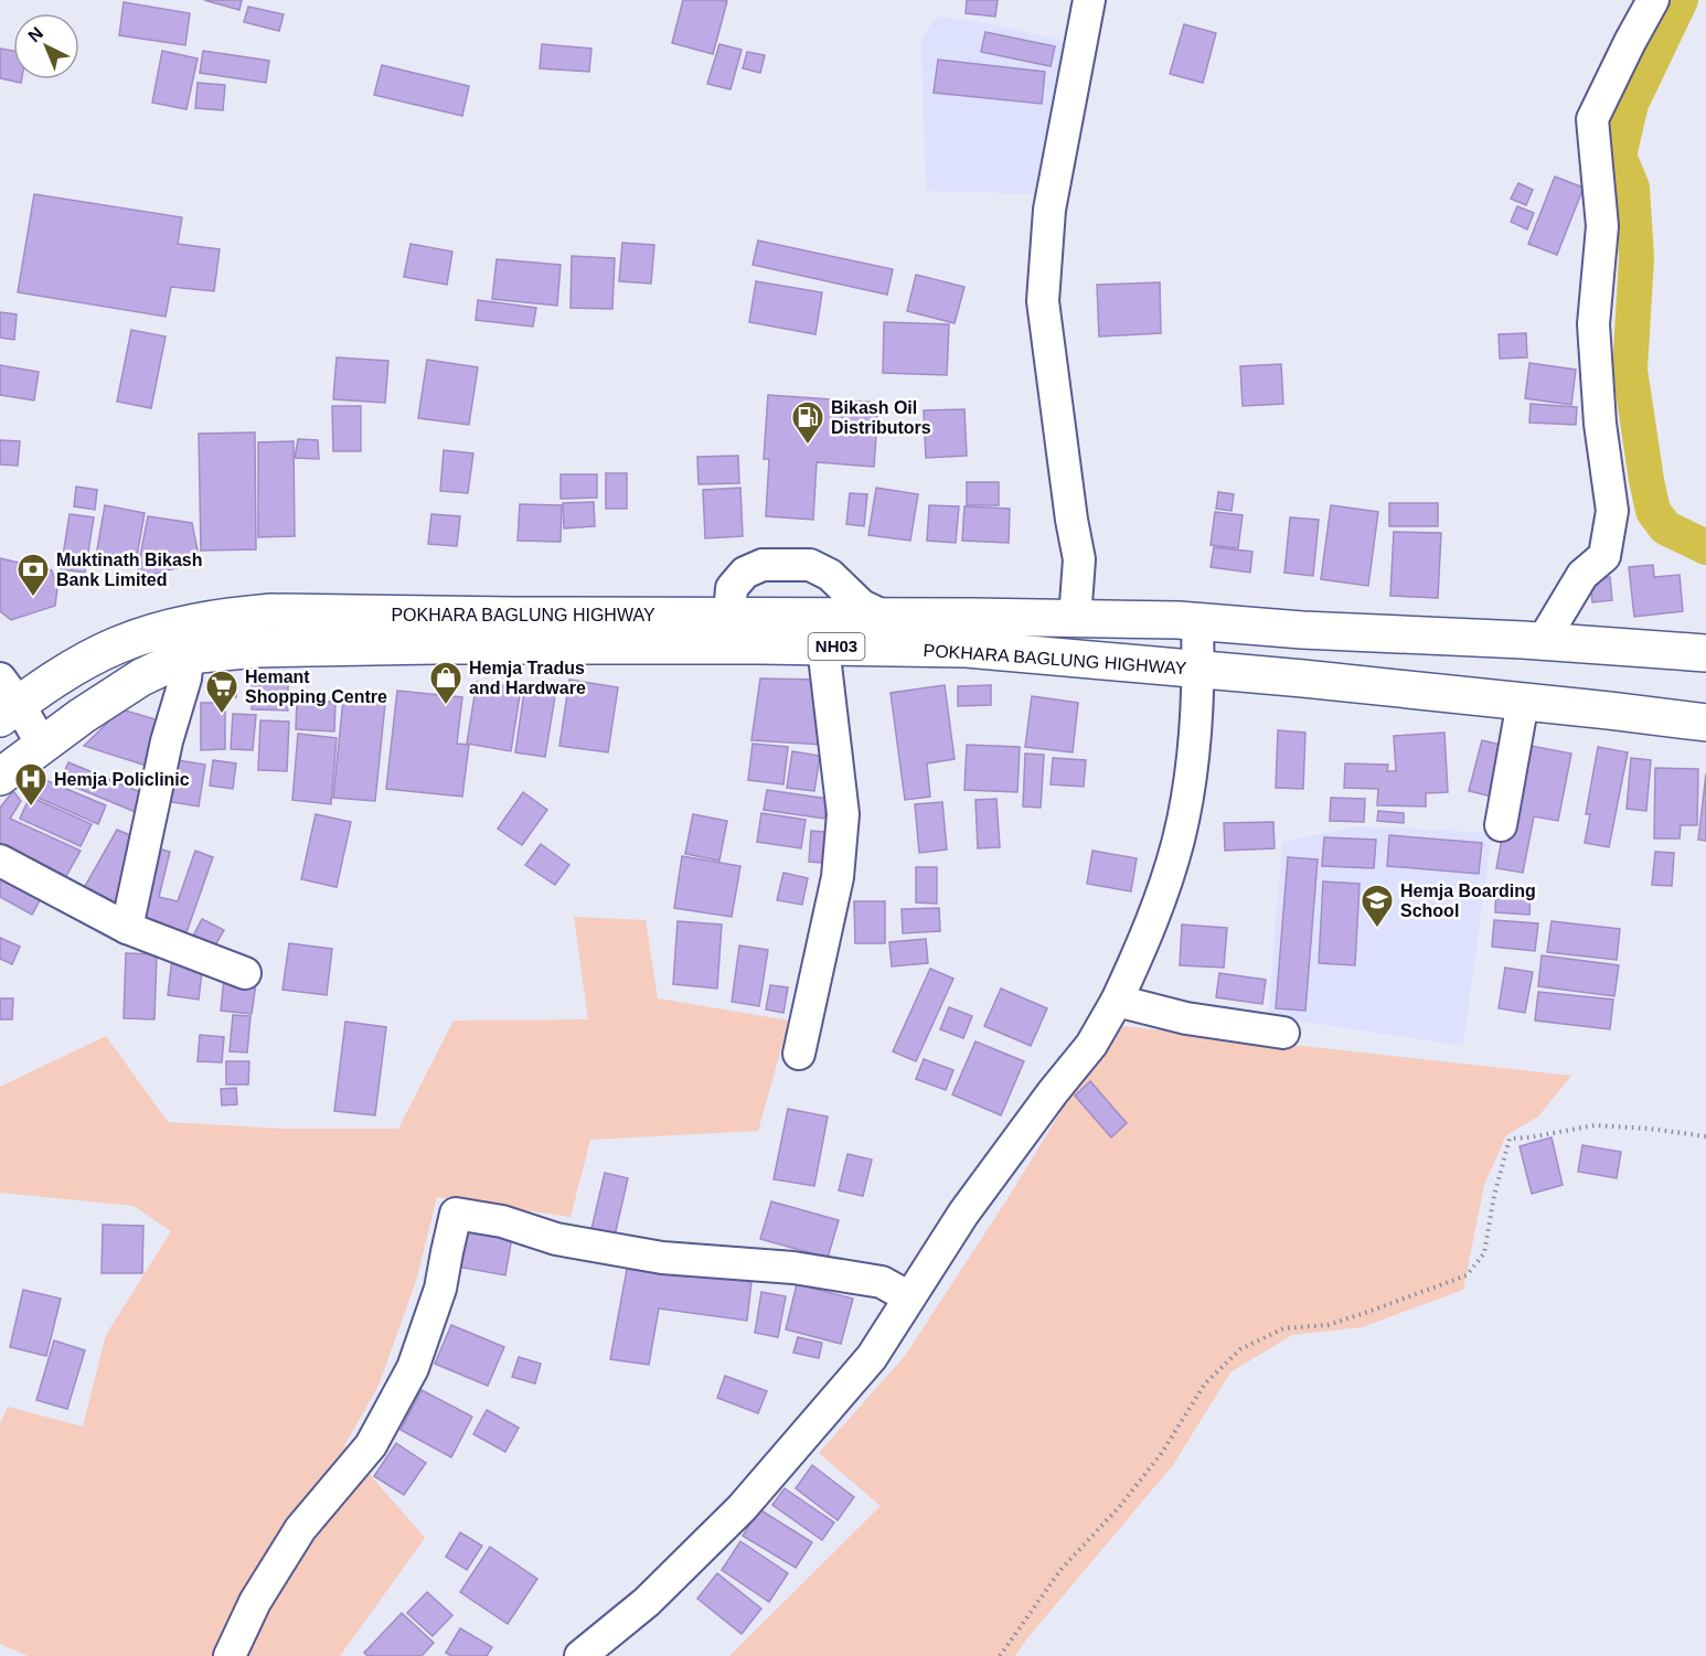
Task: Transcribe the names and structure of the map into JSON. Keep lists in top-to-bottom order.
{
  "streets": {
    "highway": ["POKHARA BAGLUNG HIGHWAY", "NH03"]
  },
  "places": {
    "fuel station": ["Bikash Oil Distributors"],
    "bank": ["Muktinath Bikash Bank Limited"],
    "shop": ["Hemja Tradus and Hardware"],
    "supermarket": ["Hemant Shopping Centre"],
    "hospital": ["Hemja Policlinic"],
    "school or university": ["Hemja Boarding School"]
  },
  "north": "top left"
}
